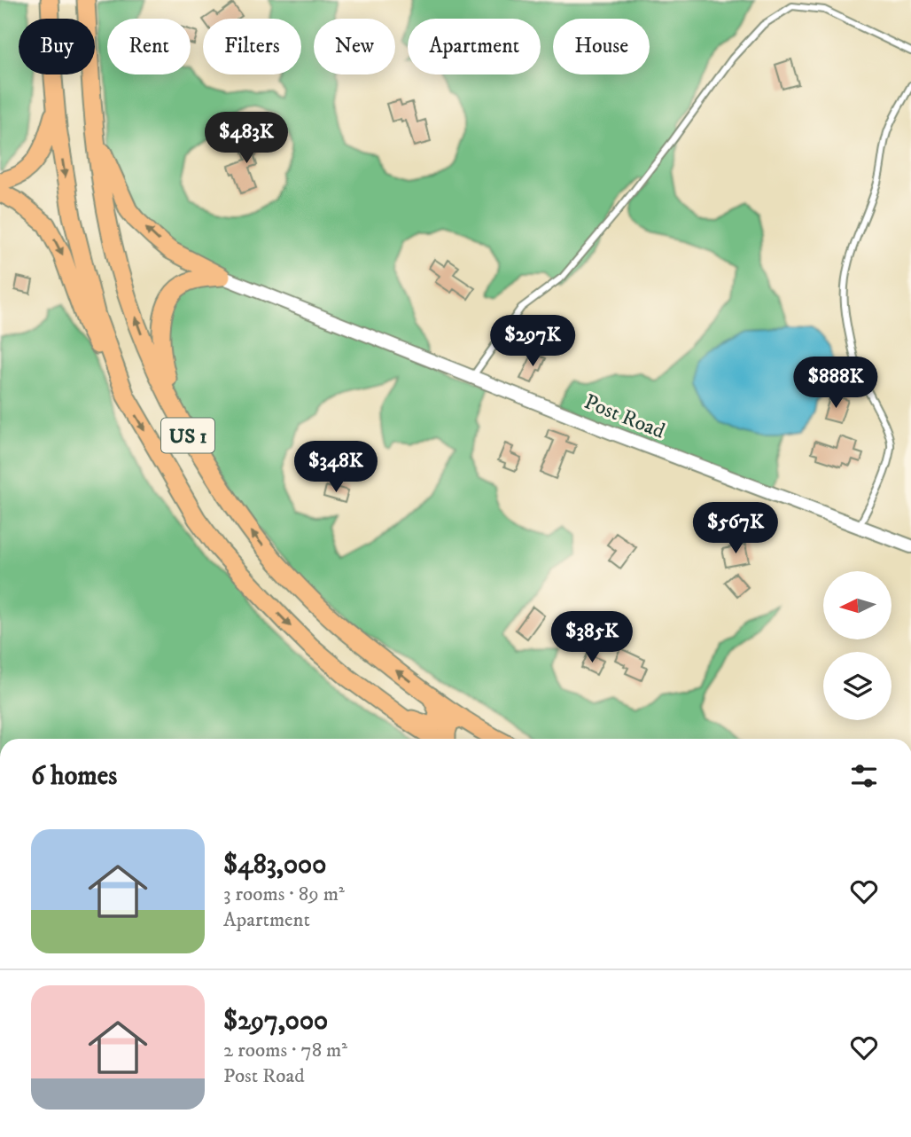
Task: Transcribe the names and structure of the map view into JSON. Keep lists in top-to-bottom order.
{
  "streets": {
    "highway": ["US 1"],
    "street": ["Post Road"]
  },
  "north": "left",
  "page": {
    "chip": [
      "Buy",
      "Rent",
      "Filters",
      "New",
      "Apartment",
      "House"
    ],
    "price": [
      "$483K",
      "$297K",
      "$888K",
      "$348K",
      "$567K",
      "$385K"
    ],
    "heading": "6 homes",
    "list": [
      {
        "name": "$483,000",
        "note": "3 rooms · 89 m² · Apartment"
      },
      {
        "name": "$297,000",
        "note": "2 rooms · 78 m² · Post Road"
      }
    ]
  }
}
